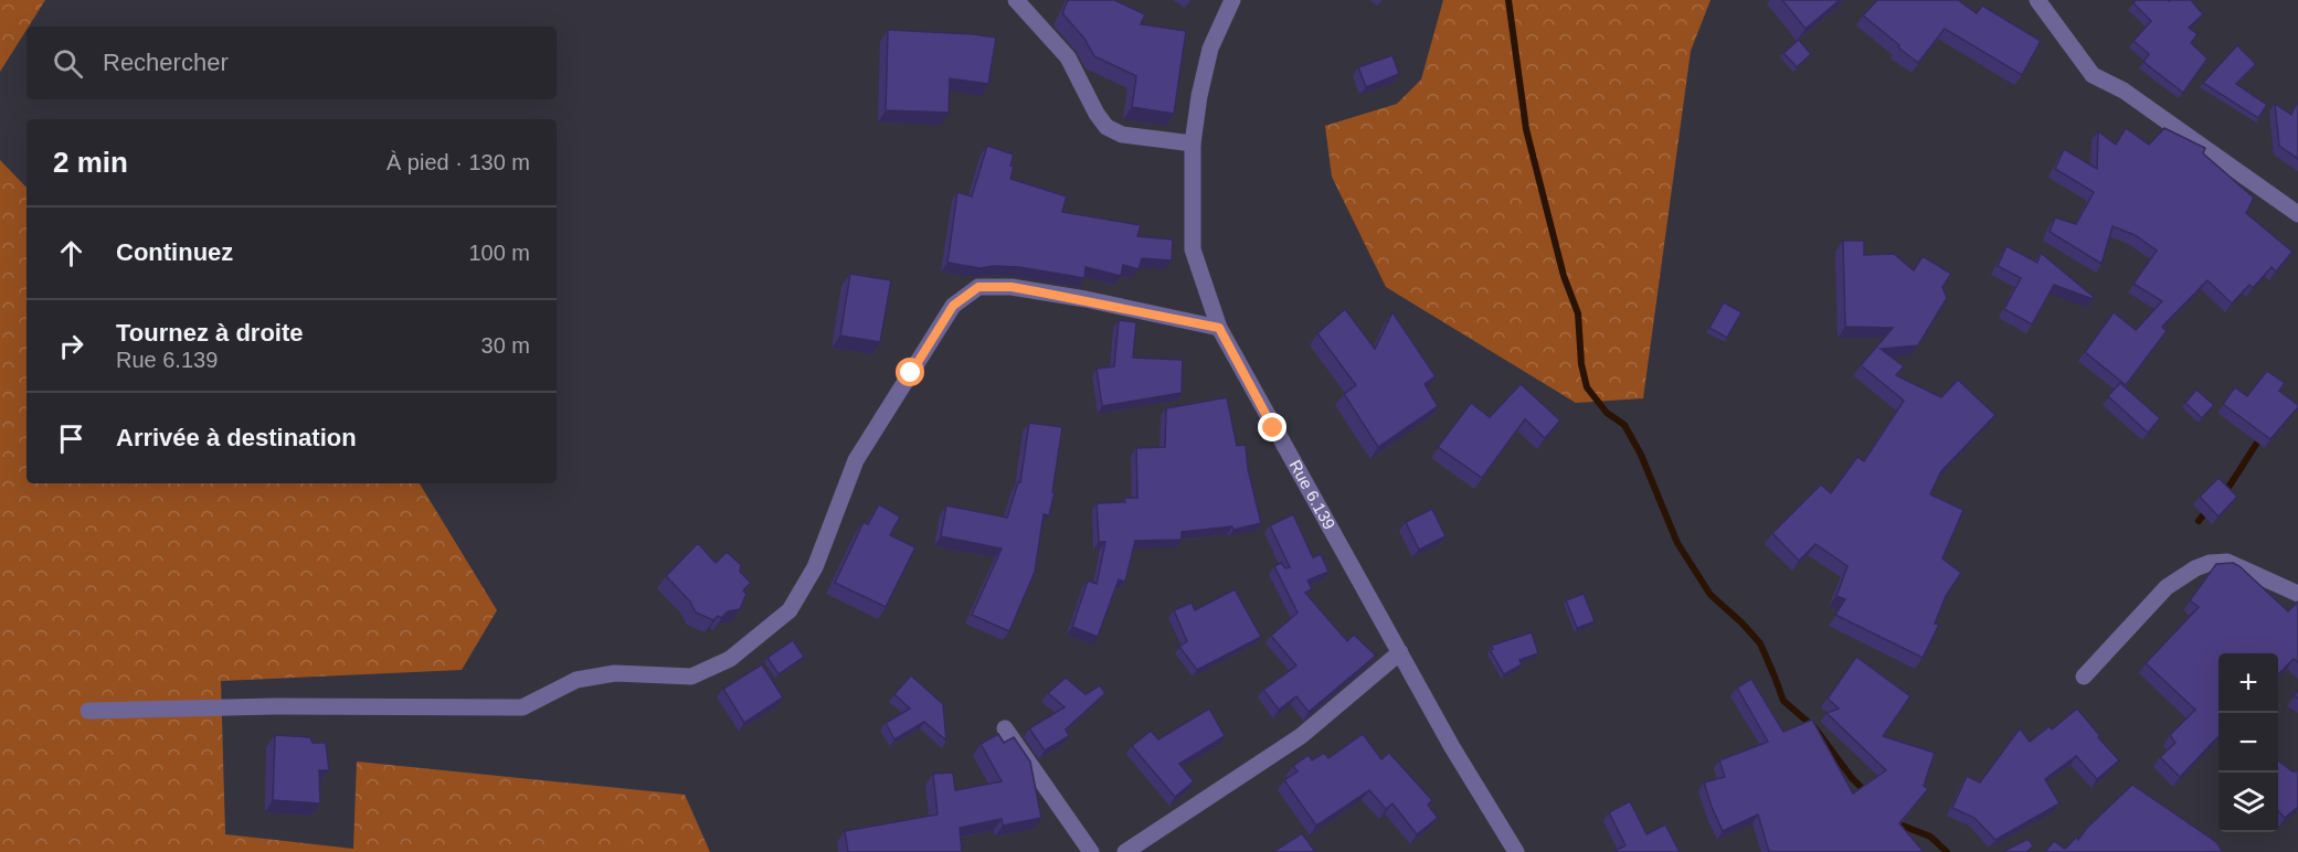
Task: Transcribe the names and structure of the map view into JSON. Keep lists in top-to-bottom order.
{
  "streets": {
    "street": ["Rue 6.139"]
  },
  "page": {
    "search": "Rechercher",
    "heading": ["2 min", "À pied · 130 m"],
    "list": [
      ["Continuez", "100 m"],
      ["Tournez à droite", "Rue 6.139", "30 m"],
      "Arrivée à destination"
    ],
    "map_buttons": ["+", "−"]
  }
}
